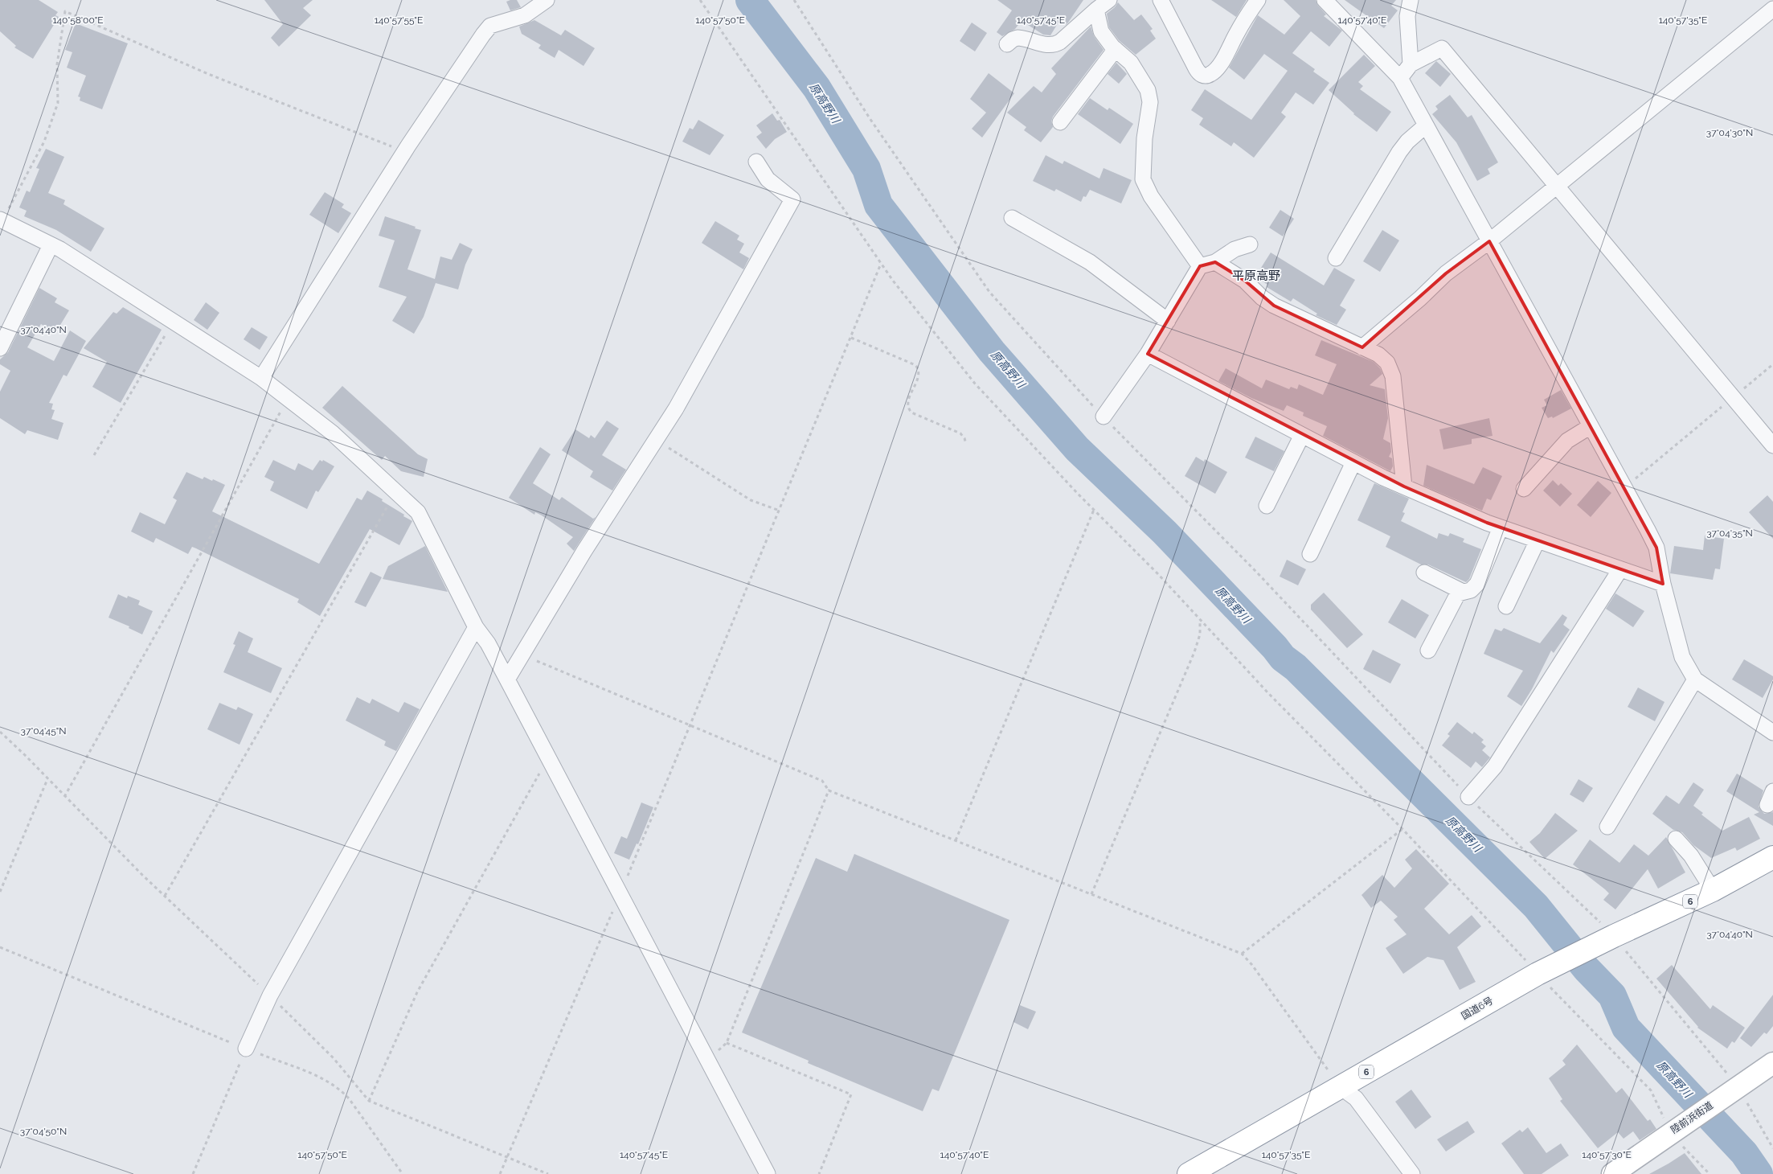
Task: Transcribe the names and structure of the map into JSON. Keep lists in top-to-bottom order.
{
  "streets": {
    "highway": ["6", "国道6号"],
    "street": ["陸前浜街道"]
  },
  "districts": ["平原高野"],
  "water": ["原高野川"],
  "coordinates": [
    "140°58'00\"E",
    "140°57'55\"E",
    "140°57'50\"E",
    "140°57'40\"E",
    "140°57'35\"E",
    "140°57'45\"E",
    "37°04'30\"N",
    "37°04'40\"N",
    "37°04'35\"N",
    "37°04'45\"N",
    "37°04'50\"N",
    "140°57'30\"E"
  ]
}
